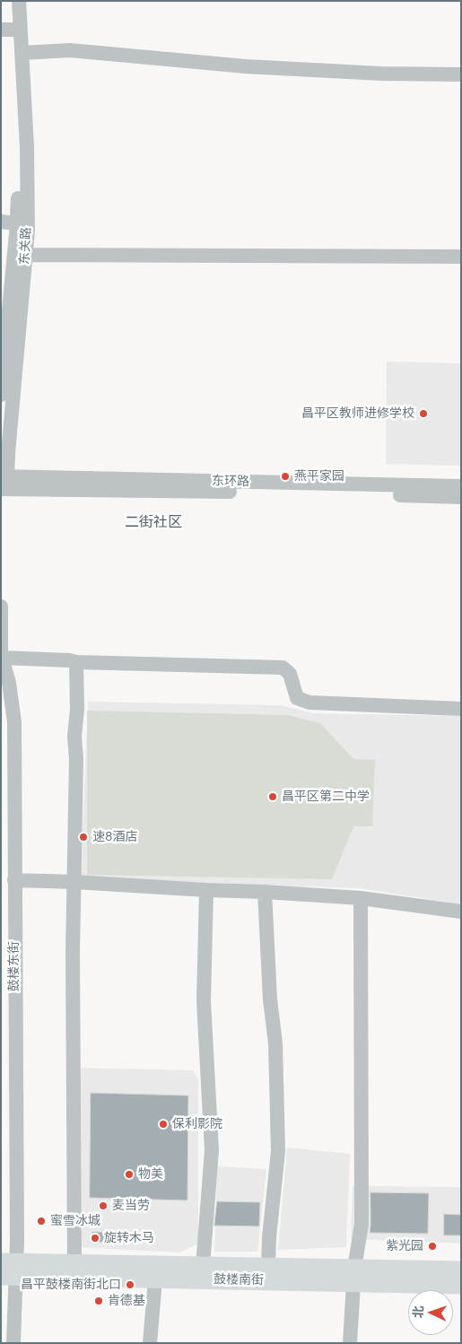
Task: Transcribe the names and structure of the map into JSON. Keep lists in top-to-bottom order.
{
  "streets": {
    "main road": ["鼓楼南街"],
    "street": ["东关路", "东环路", "鼓楼东街"]
  },
  "crossings": [
    ["东关路", "东环路"],
    ["鼓楼东街", "鼓楼南街"]
  ],
  "districts": ["二街社区"],
  "places": [
    "昌平区教师进修学校",
    "燕平家园",
    "昌平区第二中学",
    "速8酒店",
    "保利影院",
    "物美",
    "麦当劳",
    "蜜雪冰城",
    "旋转木马",
    "紫光园",
    "昌平鼓楼南街北口",
    "肯德基"
  ],
  "north": "left"
}
